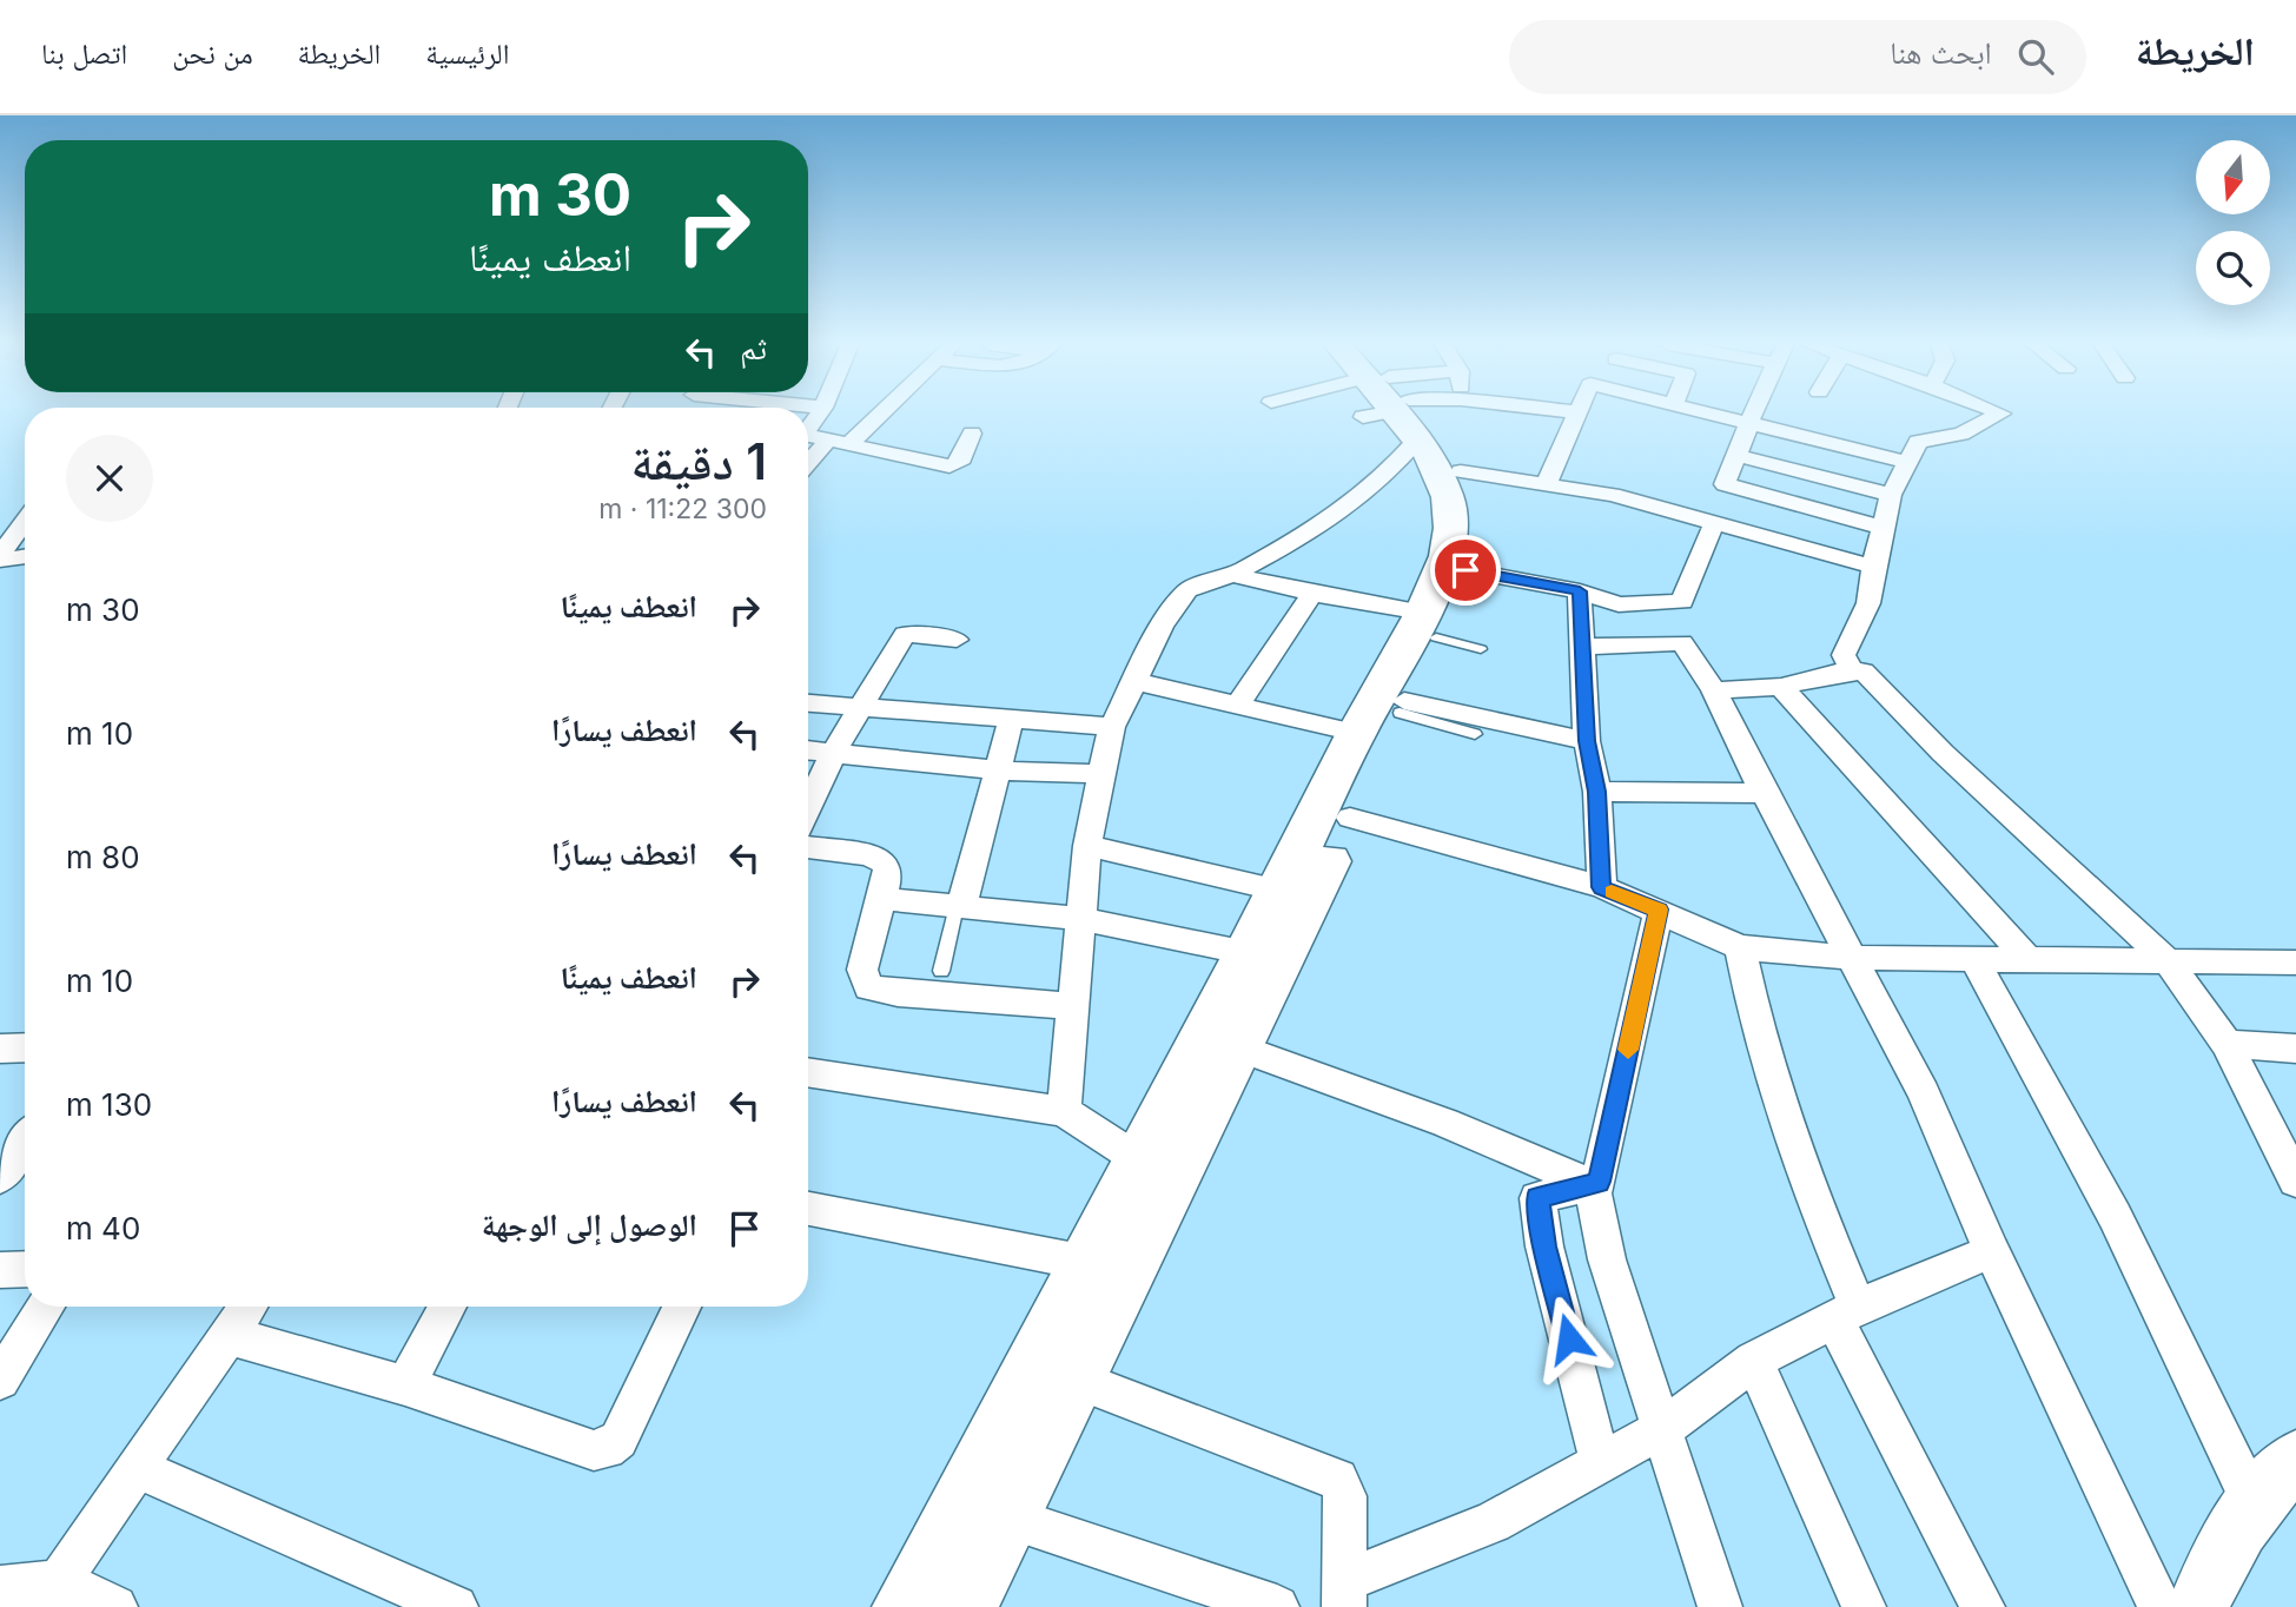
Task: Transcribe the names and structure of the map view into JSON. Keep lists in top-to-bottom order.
{
  "north": "bottom",
  "page": {
    "header": "الخريطة",
    "search": "ابحث هنا",
    "nav": [
      "الرئيسية",
      "الخريطة",
      "من نحن",
      "اتصل بنا"
    ],
    "turn": ["30 m", "انعطف يمينًا"],
    "then": "ثم",
    "heading": ["1 دقيقة", "300 m · 11:22"],
    "list": [
      {
        "name": "انعطف يمينًا",
        "value": "30 m"
      },
      {
        "name": "انعطف يسارًا",
        "value": "10 m"
      },
      {
        "name": "انعطف يسارًا",
        "value": "80 m"
      },
      {
        "name": "انعطف يمينًا",
        "value": "10 m"
      },
      {
        "name": "انعطف يسارًا",
        "value": "130 m"
      },
      {
        "name": "الوصول إلى الوجهة",
        "value": "40 m"
      }
    ]
  }
}
